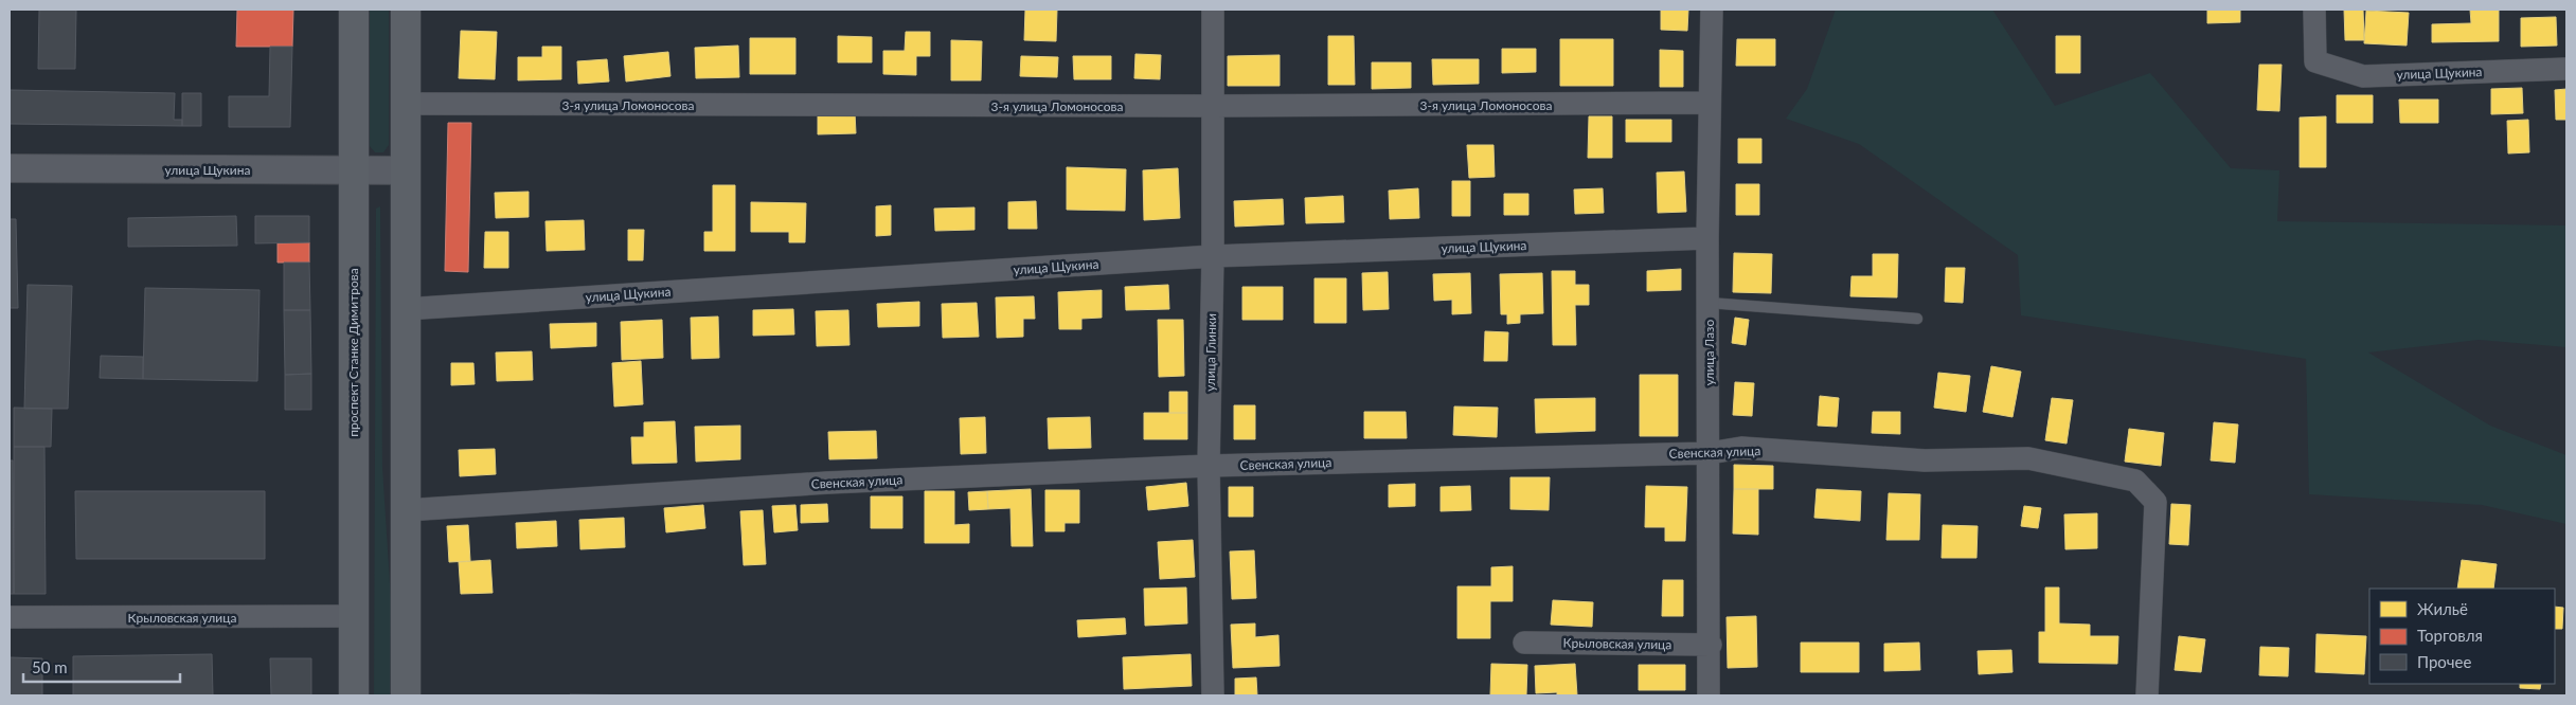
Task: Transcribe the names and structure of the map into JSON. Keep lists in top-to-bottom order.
{
  "streets": {
    "main road": ["проспект Станке Димитрова"],
    "street": [
      "улица Щукина",
      "3-я улица Ломоносова",
      "улица Глинки",
      "улица Лазо",
      "Свенская улица",
      "Крыловская улица"
    ]
  },
  "crossings": [
    ["улица Щукина", "проспект Станке Димитрова"],
    ["улица Щукина", "улица Глинки"],
    ["улица Щукина", "улица Лазо"],
    ["3-я улица Ломоносова", "улица Глинки"],
    ["3-я улица Ломоносова", "улица Лазо"],
    ["проспект Станке Димитрова", "Крыловская улица"],
    ["улица Глинки", "Свенская улица"],
    ["улица Лазо", "Свенская улица"],
    ["улица Лазо", "Крыловская улица"]
  ],
  "legend": ["Жильё", "Торговля", "Прочее"],
  "scale_bar": "50 m"
}
